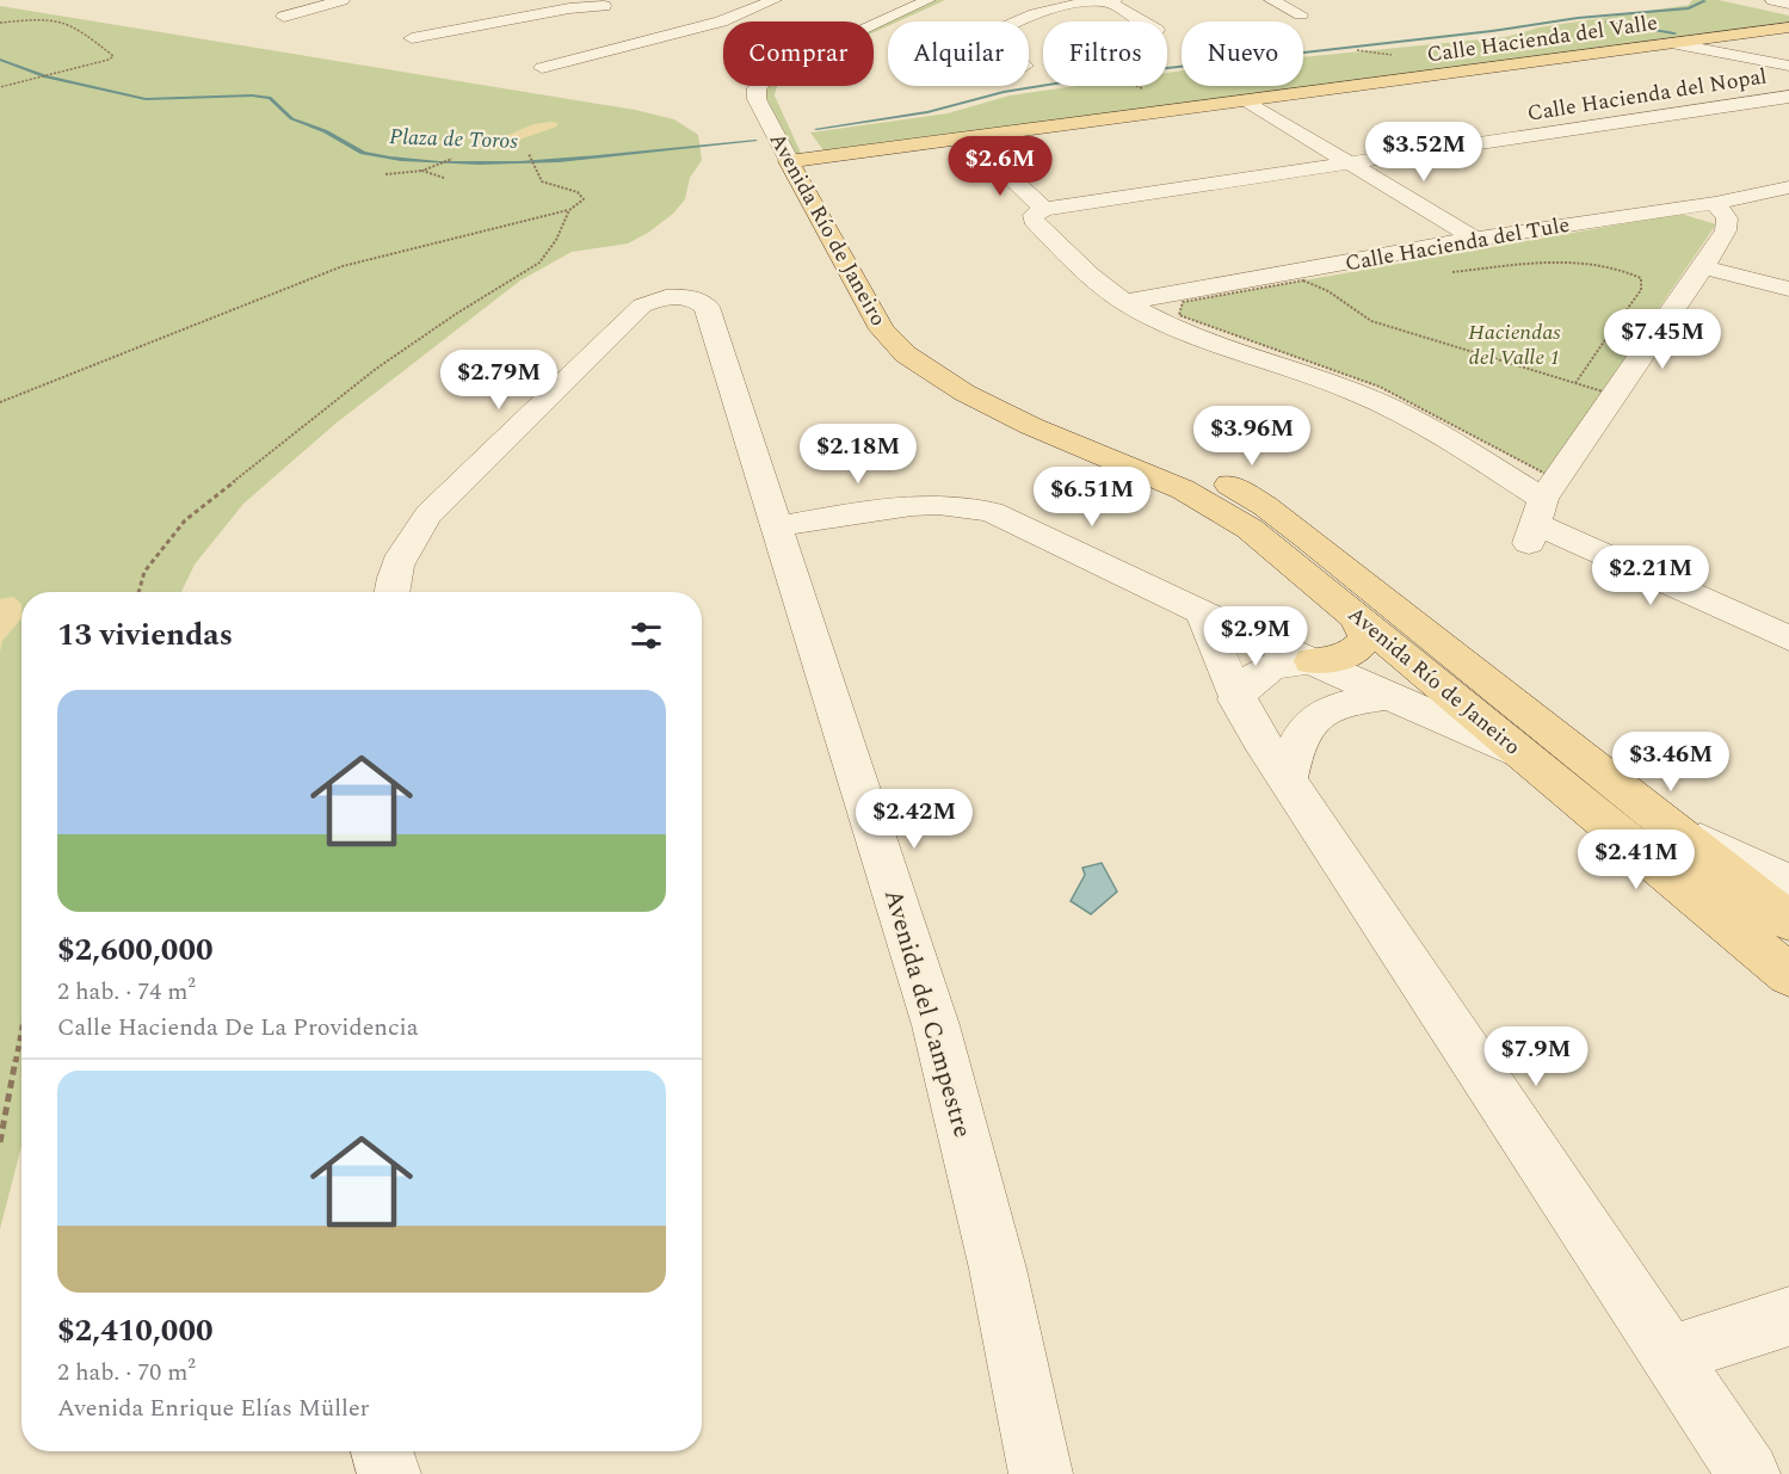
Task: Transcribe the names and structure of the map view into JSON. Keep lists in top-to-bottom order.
{
  "streets": {
    "main road": ["Calle Hacienda del Valle", "Avenida Río de Janeiro"],
    "street": ["Calle Hacienda del Nopal", "Calle Hacienda del Tule", "Avenida del Campestre"]
  },
  "crossings": [
    ["Calle Hacienda del Valle", "Avenida Río de Janeiro"],
    ["Avenida Río de Janeiro", "Avenida del Campestre"]
  ],
  "water": ["Plaza de Toros"],
  "parks": ["Haciendas del Valle 1"],
  "page": {
    "chip": [
      "Comprar",
      "Alquilar",
      "Filtros",
      "Nuevo"
    ],
    "price": [
      "$3.52M",
      "$2.6M",
      "$7.45M",
      "$2.79M",
      "$3.96M",
      "$2.18M",
      "$6.51M",
      "$2.21M",
      "$2.9M",
      "$3.46M",
      "$2.42M",
      "$2.41M",
      "$7.9M"
    ],
    "heading": "13 viviendas",
    "list": [
      {
        "name": "$2,600,000",
        "note": "2 hab. · 74 m² · Calle Hacienda De La Providencia"
      },
      {
        "name": "$2,410,000",
        "note": "2 hab. · 70 m² · Avenida Enrique Elías Müller"
      }
    ]
  }
}
